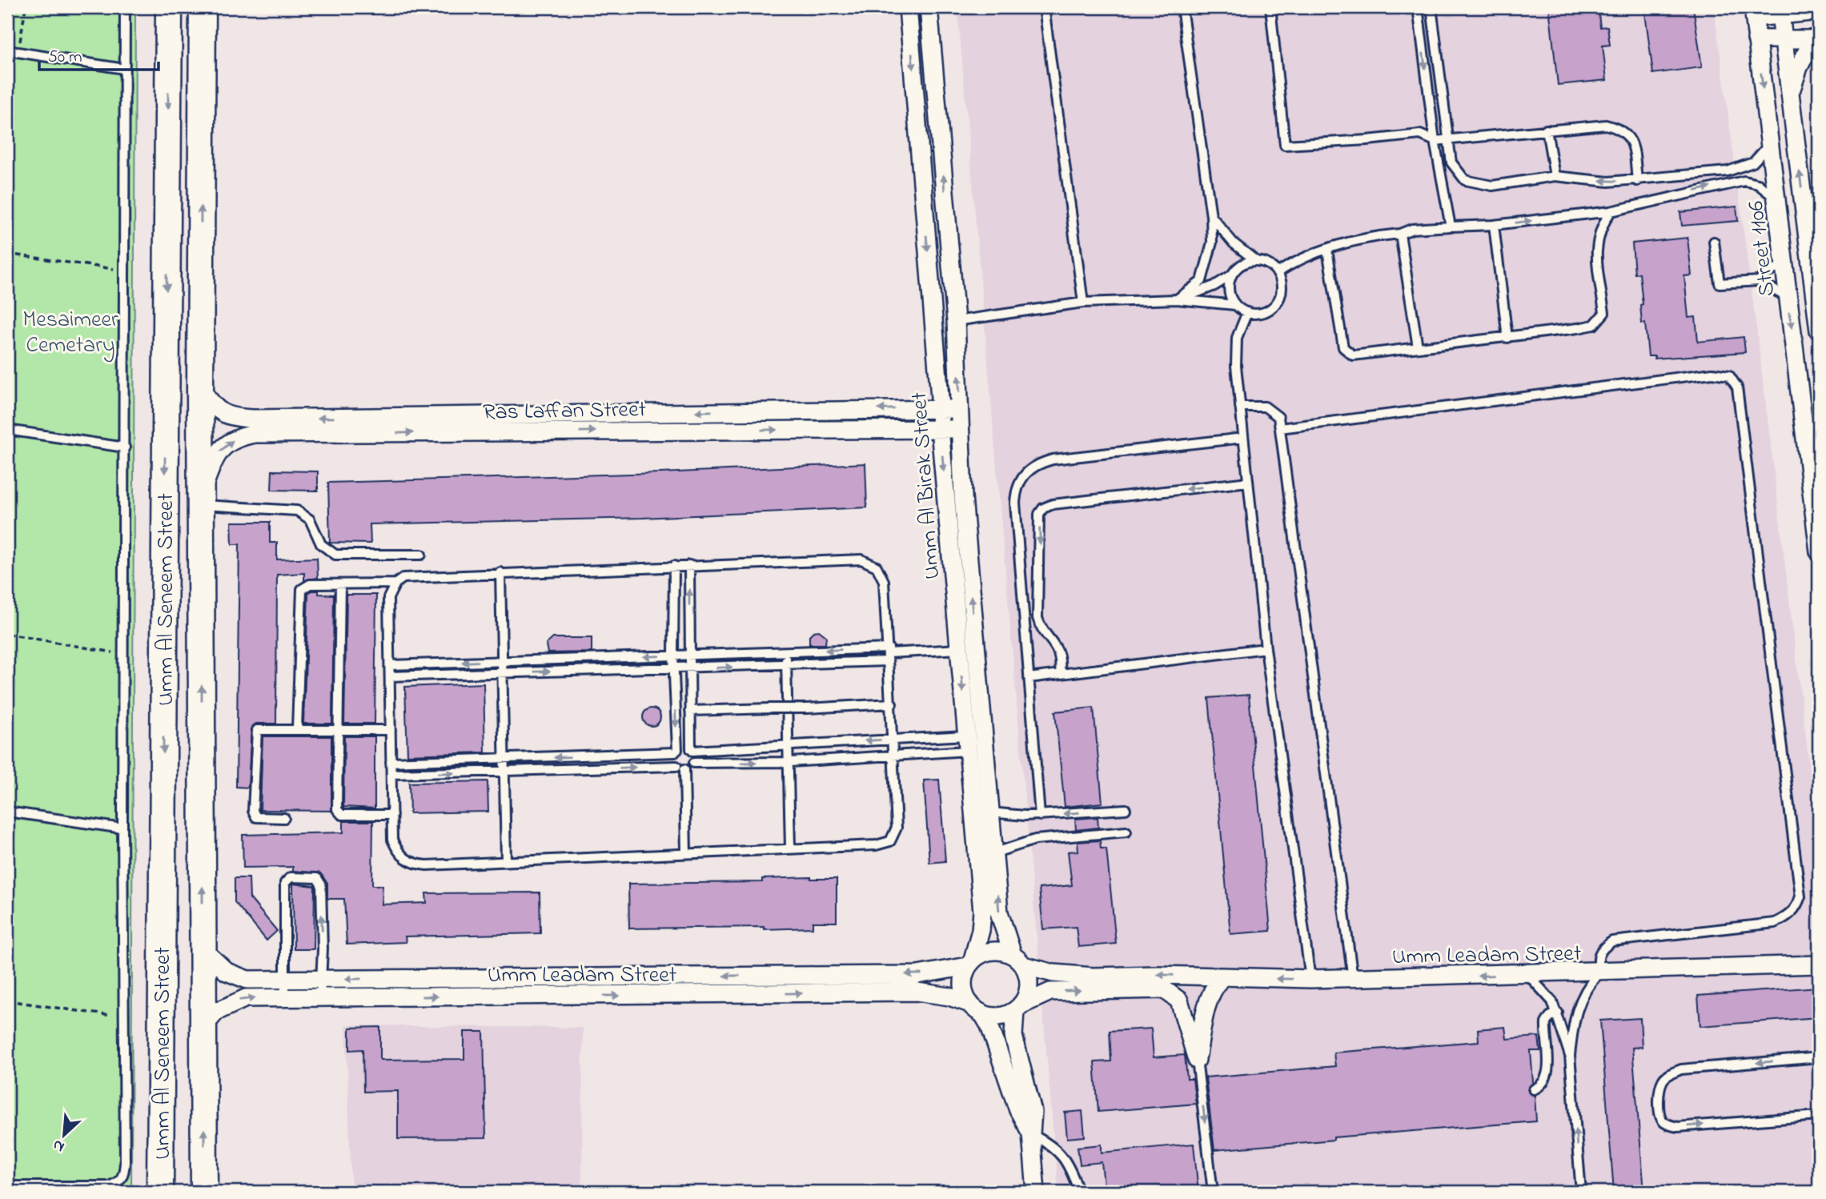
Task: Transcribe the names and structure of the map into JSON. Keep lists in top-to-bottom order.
{
  "streets": {
    "main road": ["Umm Al Seneem Street"],
    "street": [
      "Street 1106",
      "Ras Laffan Street",
      "Umm Al Birak Street",
      "Umm Leadam Street"
    ]
  },
  "crossings": [
    ["Ras Laffan Street", "Umm Al Birak Street"],
    ["Ras Laffan Street", "Umm Al Seneem Street"],
    ["Umm Al Birak Street", "Umm Leadam Street"],
    ["Umm Al Seneem Street", "Umm Leadam Street"]
  ],
  "parks": ["Mesaimeer Cemetary"],
  "scale_bar": "50 m",
  "north": "bottom left"
}
